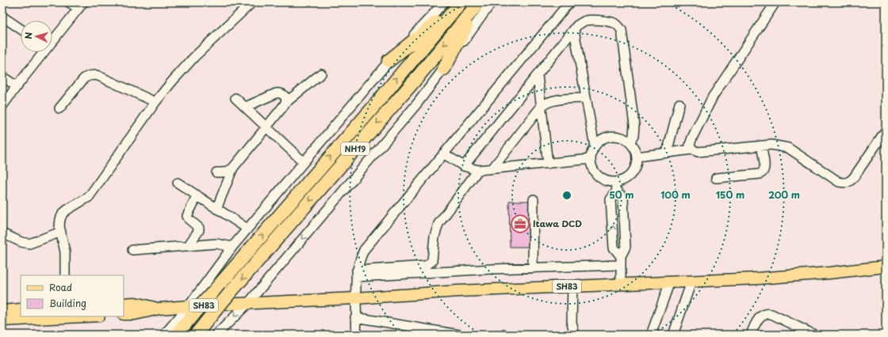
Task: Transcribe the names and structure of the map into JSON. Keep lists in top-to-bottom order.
{
  "streets": {
    "highway": ["NH19"],
    "main road": ["SH83"]
  },
  "crossings": [
    ["NH19", "SH83"]
  ],
  "places": {
    "office": ["Itawa DCD"]
  },
  "legend": ["Road", "Building"],
  "north": "left",
  "rings": [
    "50 m",
    "100 m",
    "150 m",
    "200 m"
  ]
}
